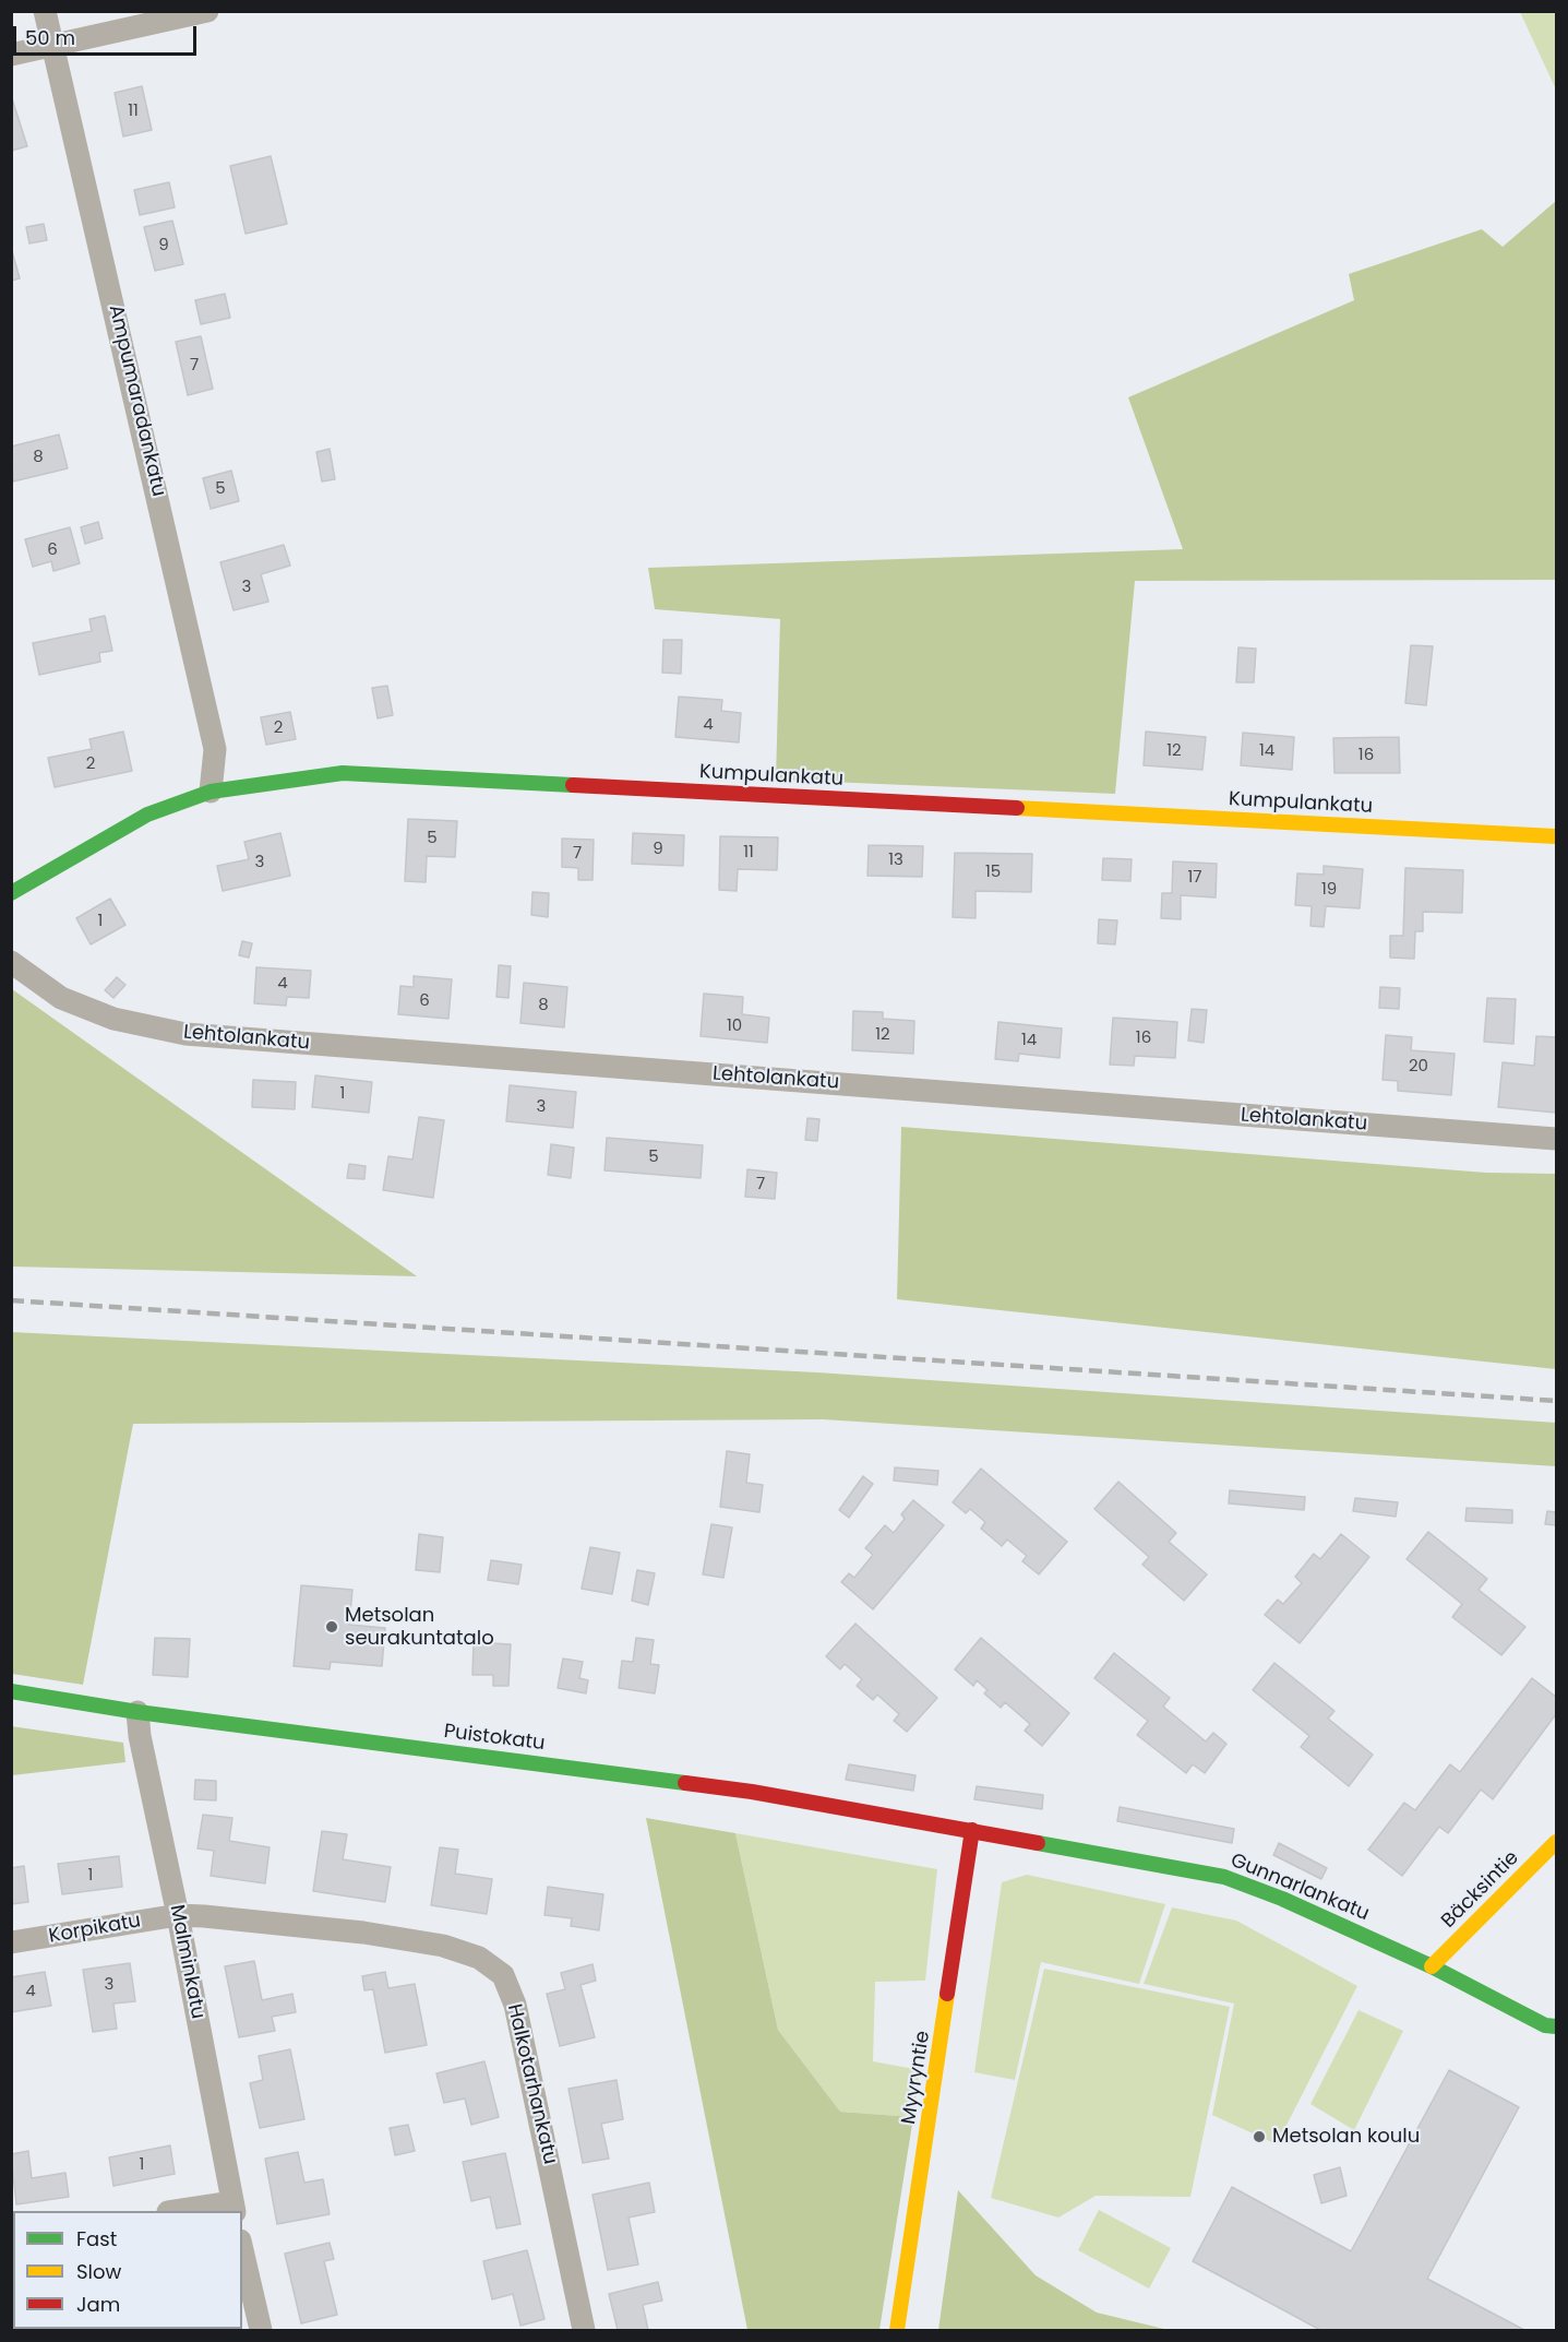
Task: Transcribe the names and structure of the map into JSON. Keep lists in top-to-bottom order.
{
  "streets": {
    "street": [
      "Ampumaradankatu",
      "Kumpulankatu",
      "Lehtolankatu",
      "Puistokatu",
      "Gunnarlankatu",
      "Bäcksintie",
      "Korpikatu",
      "Malminkatu",
      "Myyryntie",
      "Halkotarhankatu"
    ]
  },
  "crossings": [
    ["Ampumaradankatu", "Kumpulankatu"],
    ["Puistokatu", "Gunnarlankatu"],
    ["Puistokatu", "Malminkatu"],
    ["Puistokatu", "Myyryntie"],
    ["Gunnarlankatu", "Bäcksintie"],
    ["Gunnarlankatu", "Myyryntie"],
    ["Korpikatu", "Malminkatu"],
    ["Korpikatu", "Halkotarhankatu"],
    ["Malminkatu", "Halkotarhankatu"]
  ],
  "places": ["Metsolan seurakuntatalo", "Metsolan koulu"],
  "house_numbers": [
    "11",
    "9",
    "7",
    "8",
    "5",
    "6",
    "3",
    "4",
    "2",
    "12",
    "14",
    "16",
    "2",
    "5",
    "9",
    "11",
    "7",
    "13",
    "3",
    "15",
    "17",
    "19",
    "1",
    "4",
    "6",
    "8",
    "10",
    "12",
    "16",
    "14",
    "20",
    "1",
    "3",
    "5",
    "7",
    "1",
    "3",
    "4",
    "1"
  ],
  "legend": ["Fast", "Slow", "Jam"],
  "scale_bar": "50 m"
}
